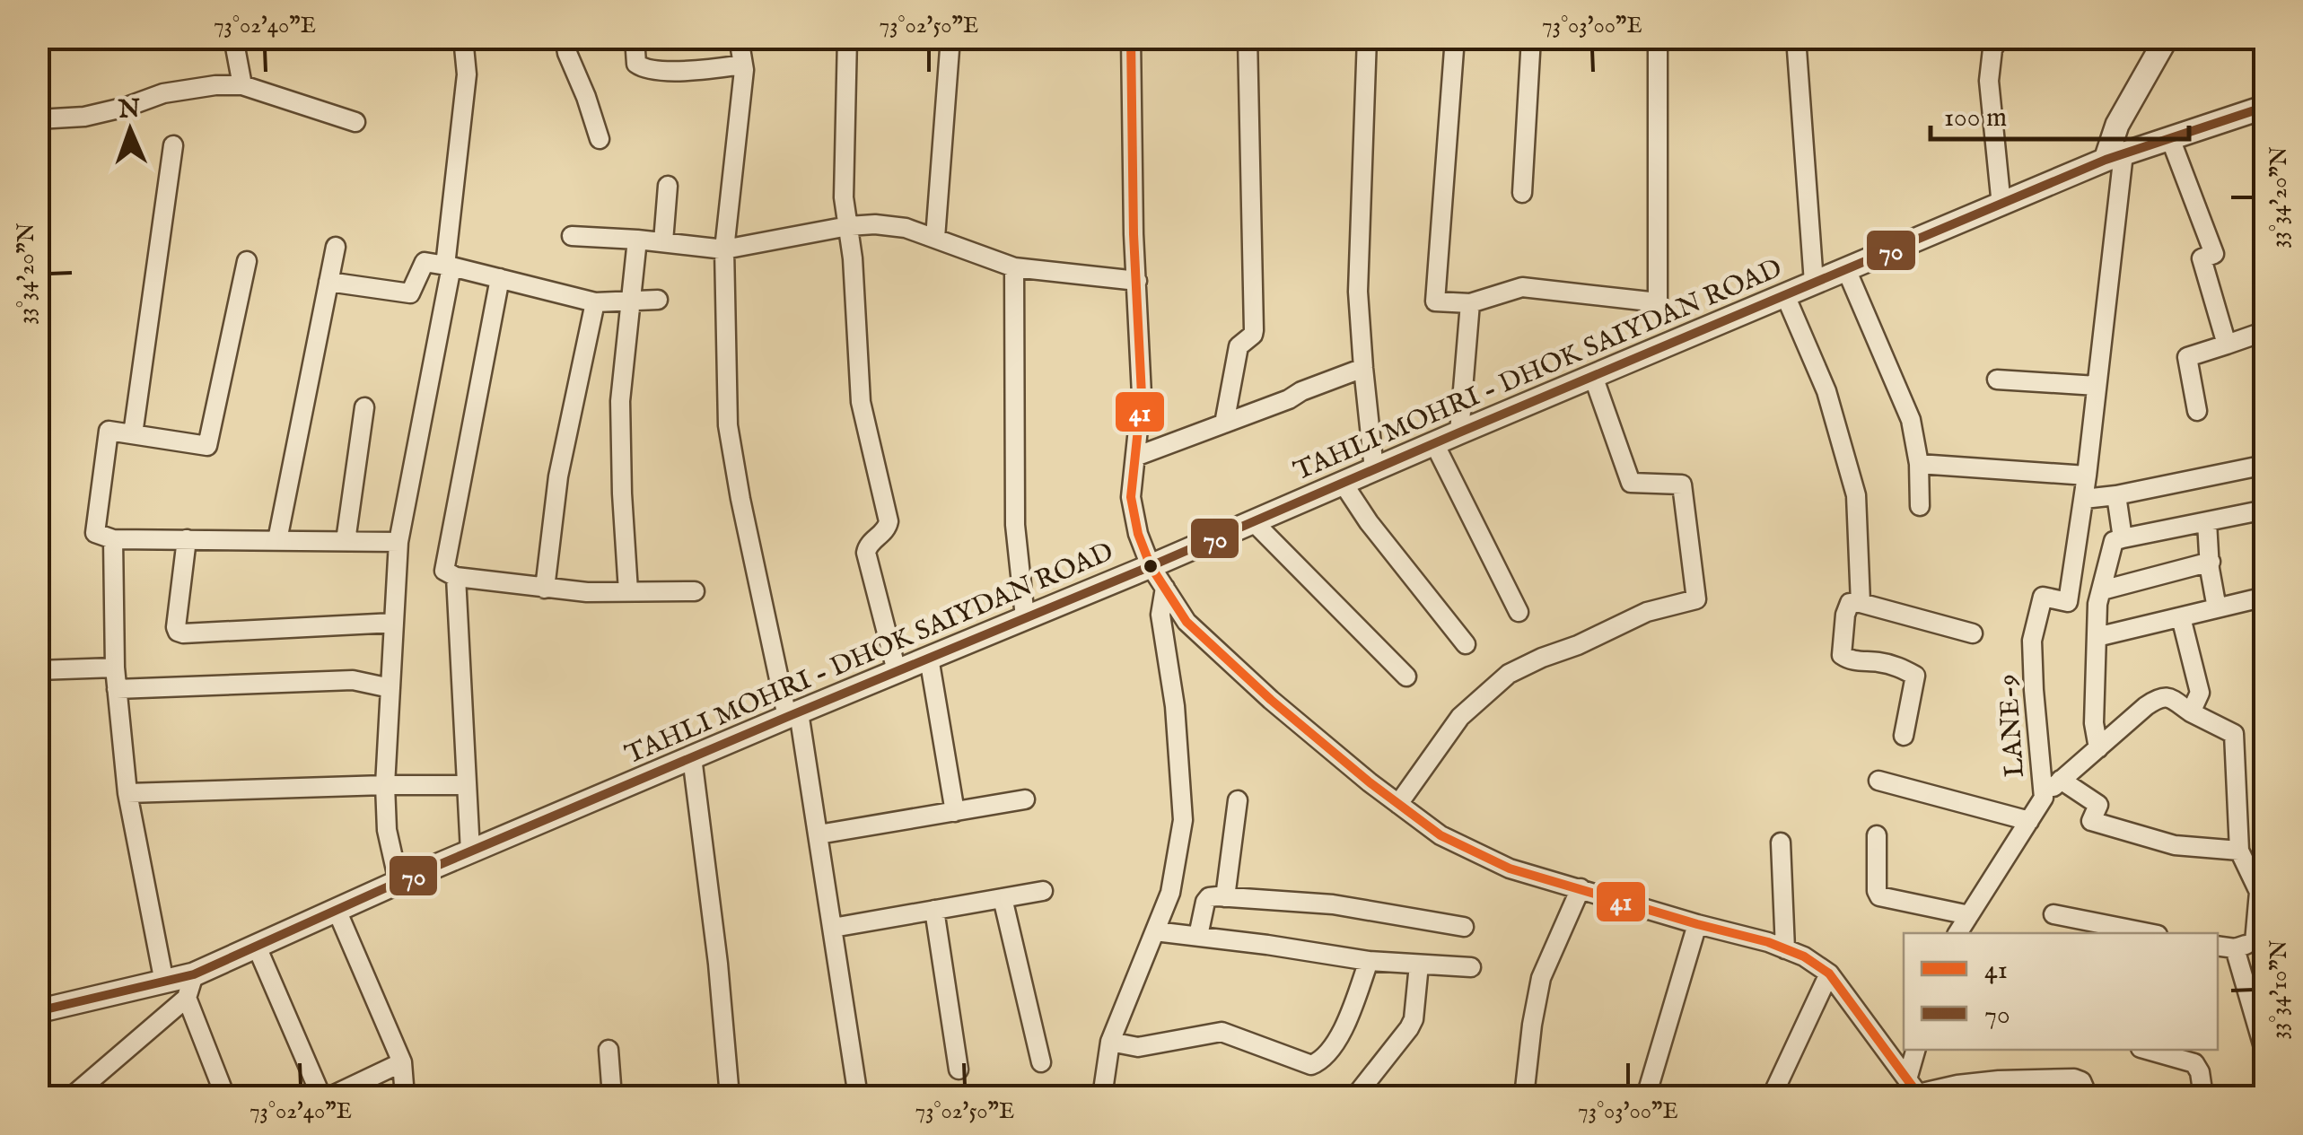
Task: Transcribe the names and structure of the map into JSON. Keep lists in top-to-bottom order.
{
  "streets": {
    "street": ["TAHLI MOHRI - DHOK SAIYDAN ROAD", "LANE-9"]
  },
  "lines": ["transit line 41", "transit line 70"],
  "legend": ["41", "70"],
  "scale_bar": "100 m",
  "north": "top",
  "coordinates": [
    "73°02'40\"E",
    "73°02'50\"E",
    "73°03'00\"E",
    "33°34'20\"N",
    "33°34'10\"N"
  ]
}
